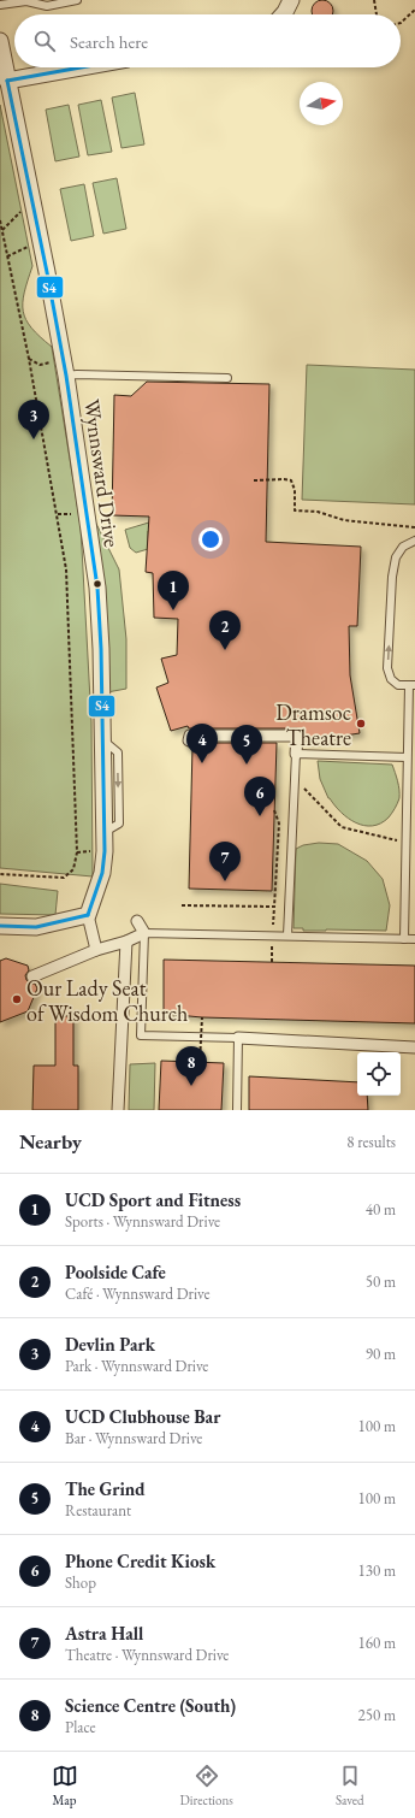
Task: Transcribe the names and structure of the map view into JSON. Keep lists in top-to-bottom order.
{
  "streets": {
    "street": ["Wynnsward Drive"]
  },
  "places": ["Dramsoc Theatre", "Our Lady Seat of Wisdom Church"],
  "lines": ["transit line S4"],
  "north": "right",
  "page": {
    "search": "Search here",
    "pins": [
      "3",
      "1",
      "2",
      "4",
      "5",
      "6",
      "7",
      "8"
    ],
    "heading": ["Nearby", "8 results"],
    "list": [
      {
        "mark": "1",
        "name": "UCD Sport and Fitness",
        "note": "Sports · Wynnsward Drive",
        "value": "40 m"
      },
      {
        "mark": "2",
        "name": "Poolside Cafe",
        "note": "Café · Wynnsward Drive",
        "value": "50 m"
      },
      {
        "mark": "3",
        "name": "Devlin Park",
        "note": "Park · Wynnsward Drive",
        "value": "90 m"
      },
      {
        "mark": "4",
        "name": "UCD Clubhouse Bar",
        "note": "Bar · Wynnsward Drive",
        "value": "100 m"
      },
      {
        "mark": "5",
        "name": "The Grind",
        "note": "Restaurant",
        "value": "100 m"
      },
      {
        "mark": "6",
        "name": "Phone Credit Kiosk",
        "note": "Shop",
        "value": "130 m"
      },
      {
        "mark": "7",
        "name": "Astra Hall",
        "note": "Theatre · Wynnsward Drive",
        "value": "160 m"
      },
      {
        "mark": "8",
        "name": "Science Centre (South)",
        "note": "Place",
        "value": "250 m"
      }
    ],
    "nav": ["Map", "Directions", "Saved"]
  }
}
